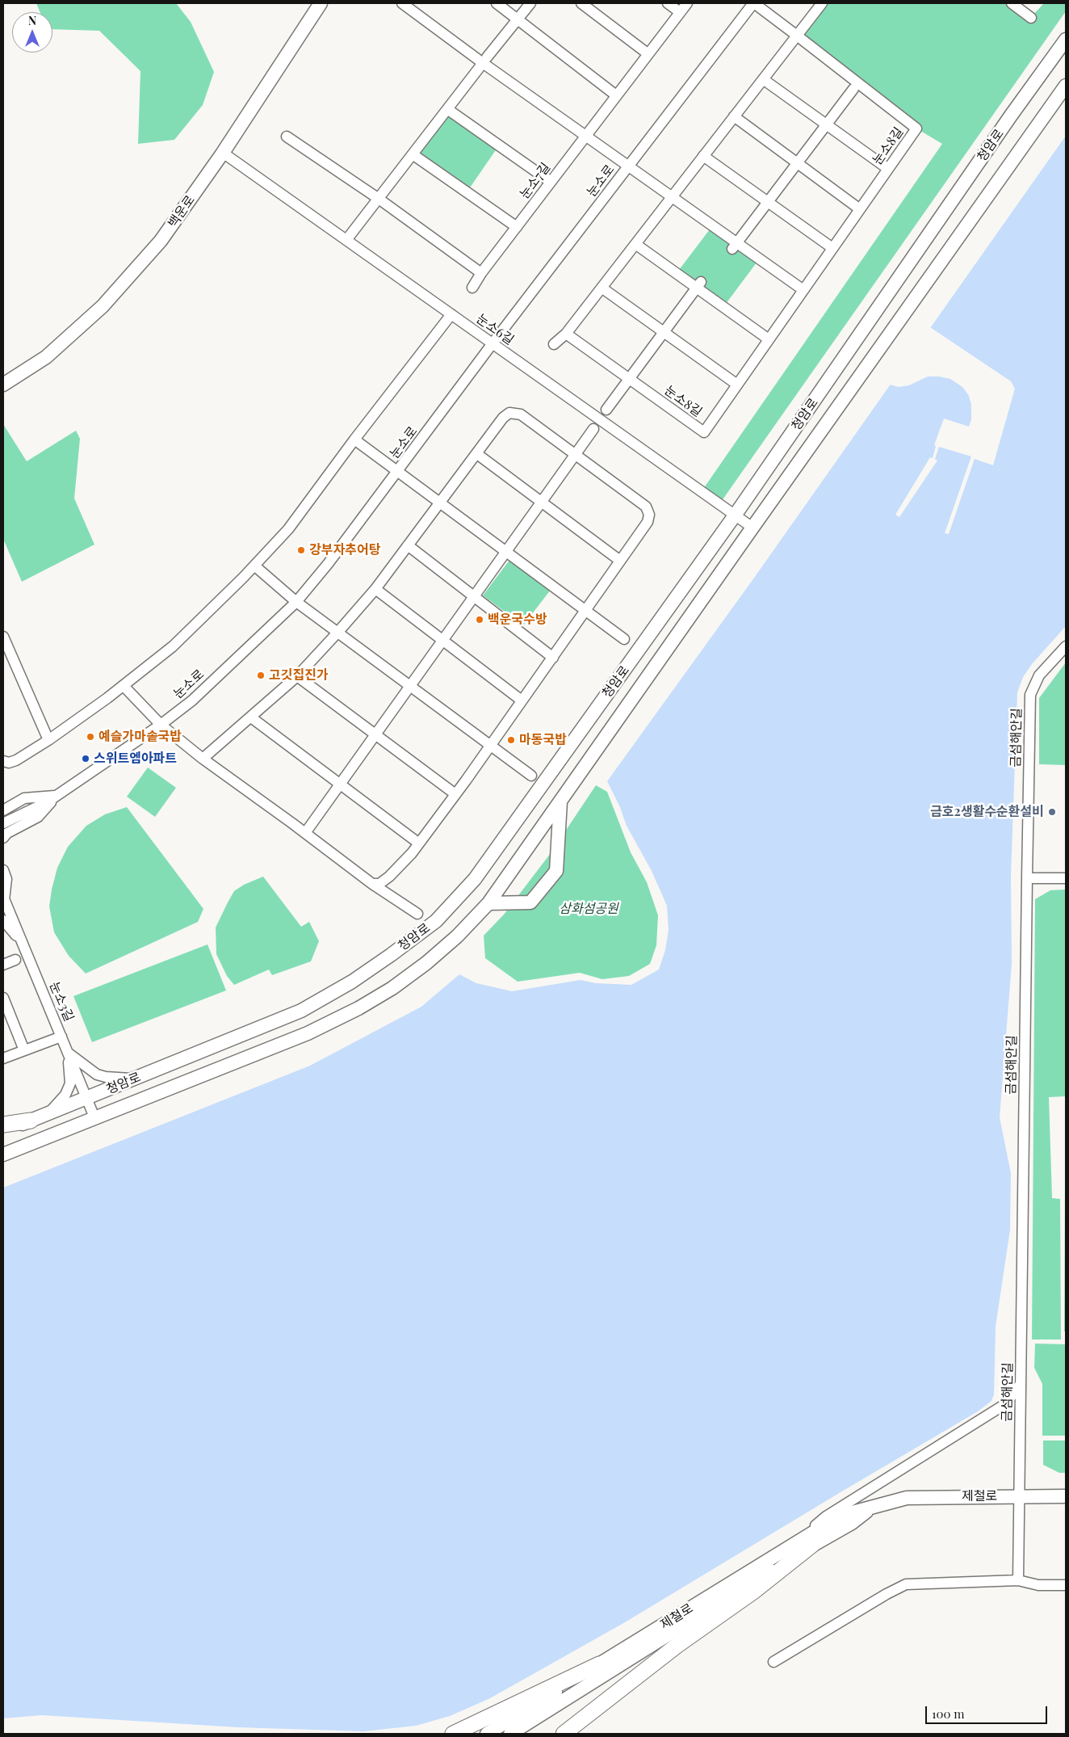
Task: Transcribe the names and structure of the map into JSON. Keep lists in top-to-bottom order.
{
  "streets": {
    "main road": ["청암로", "백운로", "제철로"],
    "street": [
      "눈소8길",
      "눈소7길",
      "눈소로",
      "눈소6길",
      "금섬해안길",
      "눈소3길"
    ]
  },
  "crossings": [
    ["청암로", "눈소6길"],
    ["청암로", "눈소3길"],
    ["눈소로", "눈소6길"],
    ["백운로", "눈소6길"],
    ["금섬해안길", "제철로"]
  ],
  "parks": ["삼화섬공원"],
  "places": [
    "강부자추어탕",
    "백운국수방",
    "고깃집진가",
    "예슬가마솥국밥",
    "마동국밥",
    "스위트엠아파트",
    "금호2생활수순환설비"
  ],
  "scale_bar": "100 m",
  "north": "top"
}
